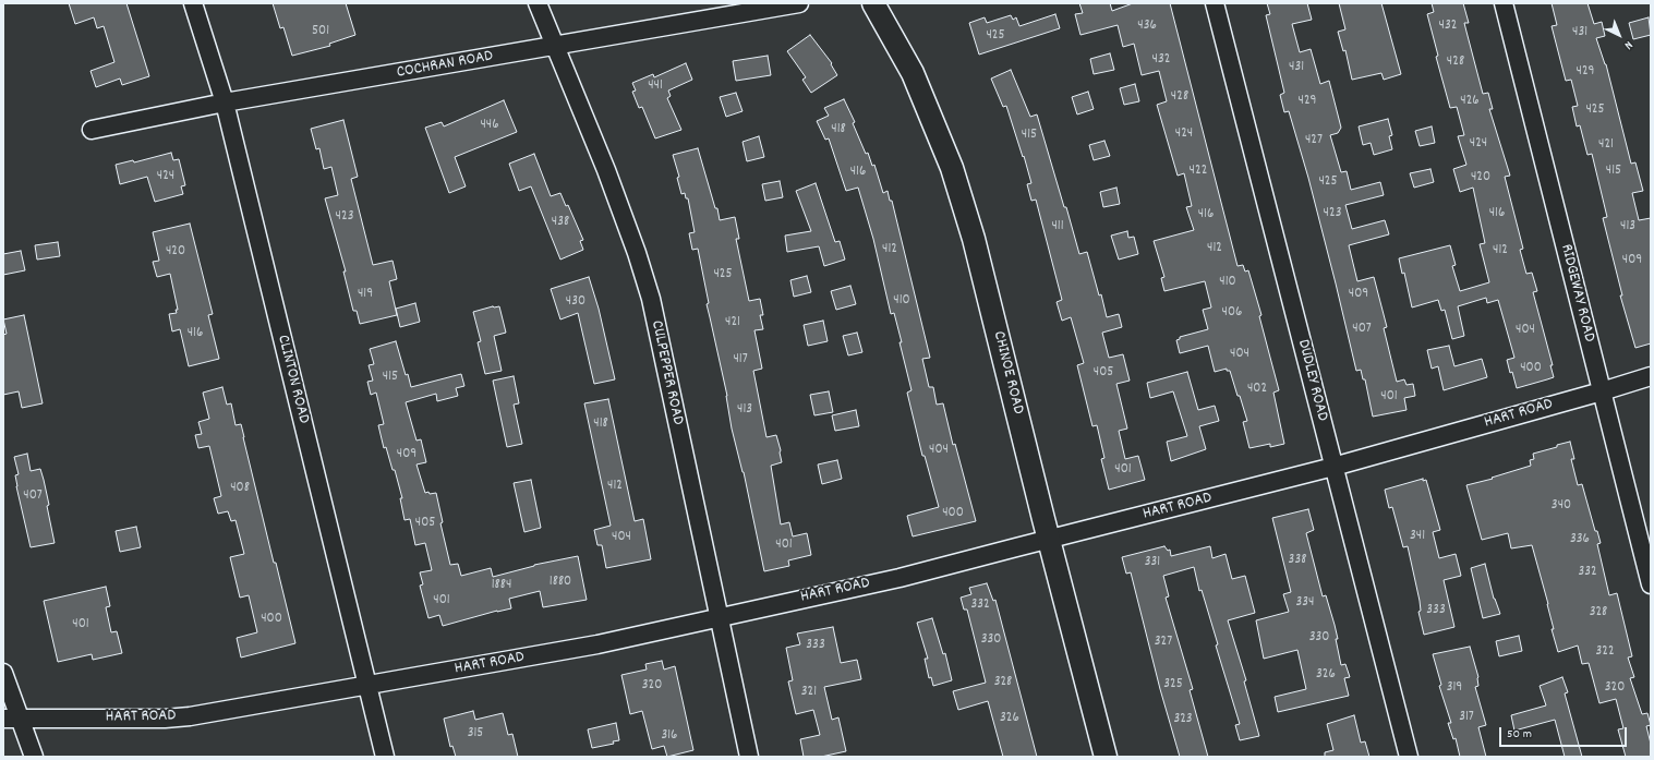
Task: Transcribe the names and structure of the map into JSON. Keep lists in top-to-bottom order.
{
  "streets": {
    "street": [
      "COCHRAN ROAD",
      "RIDGEWAY ROAD",
      "CULPEPPER ROAD",
      "CHINOE ROAD",
      "CLINTON ROAD",
      "DUDLEY ROAD",
      "HART ROAD"
    ]
  },
  "crossings": [
    ["COCHRAN ROAD", "CULPEPPER ROAD"],
    ["COCHRAN ROAD", "CLINTON ROAD"],
    ["RIDGEWAY ROAD", "HART ROAD"],
    ["CULPEPPER ROAD", "HART ROAD"],
    ["CHINOE ROAD", "HART ROAD"],
    ["CLINTON ROAD", "HART ROAD"],
    ["DUDLEY ROAD", "HART ROAD"]
  ],
  "house_numbers": [
    "436",
    "432",
    "501",
    "431",
    "425",
    "432",
    "428",
    "431",
    "429",
    "441",
    "428",
    "429",
    "426",
    "425",
    "446",
    "418",
    "424",
    "415",
    "427",
    "424",
    "421",
    "422",
    "415",
    "416",
    "424",
    "420",
    "425",
    "423",
    "416",
    "416",
    "423",
    "438",
    "411",
    "413",
    "412",
    "412",
    "412",
    "420",
    "409",
    "425",
    "410",
    "419",
    "409",
    "410",
    "430",
    "406",
    "421",
    "407",
    "404",
    "416",
    "404",
    "417",
    "400",
    "405",
    "415",
    "402",
    "401",
    "413",
    "418",
    "404",
    "409",
    "401",
    "412",
    "408",
    "407",
    "340",
    "400",
    "405",
    "341",
    "404",
    "336",
    "401",
    "338",
    "331",
    "332",
    "1880",
    "1884",
    "401",
    "334",
    "332",
    "333",
    "328",
    "400",
    "401",
    "330",
    "330",
    "327",
    "333",
    "322",
    "326",
    "328",
    "325",
    "320",
    "319",
    "320",
    "321",
    "317",
    "326",
    "323",
    "315",
    "316"
  ],
  "scale_bar": "50 m",
  "north": "bottom right"
}
